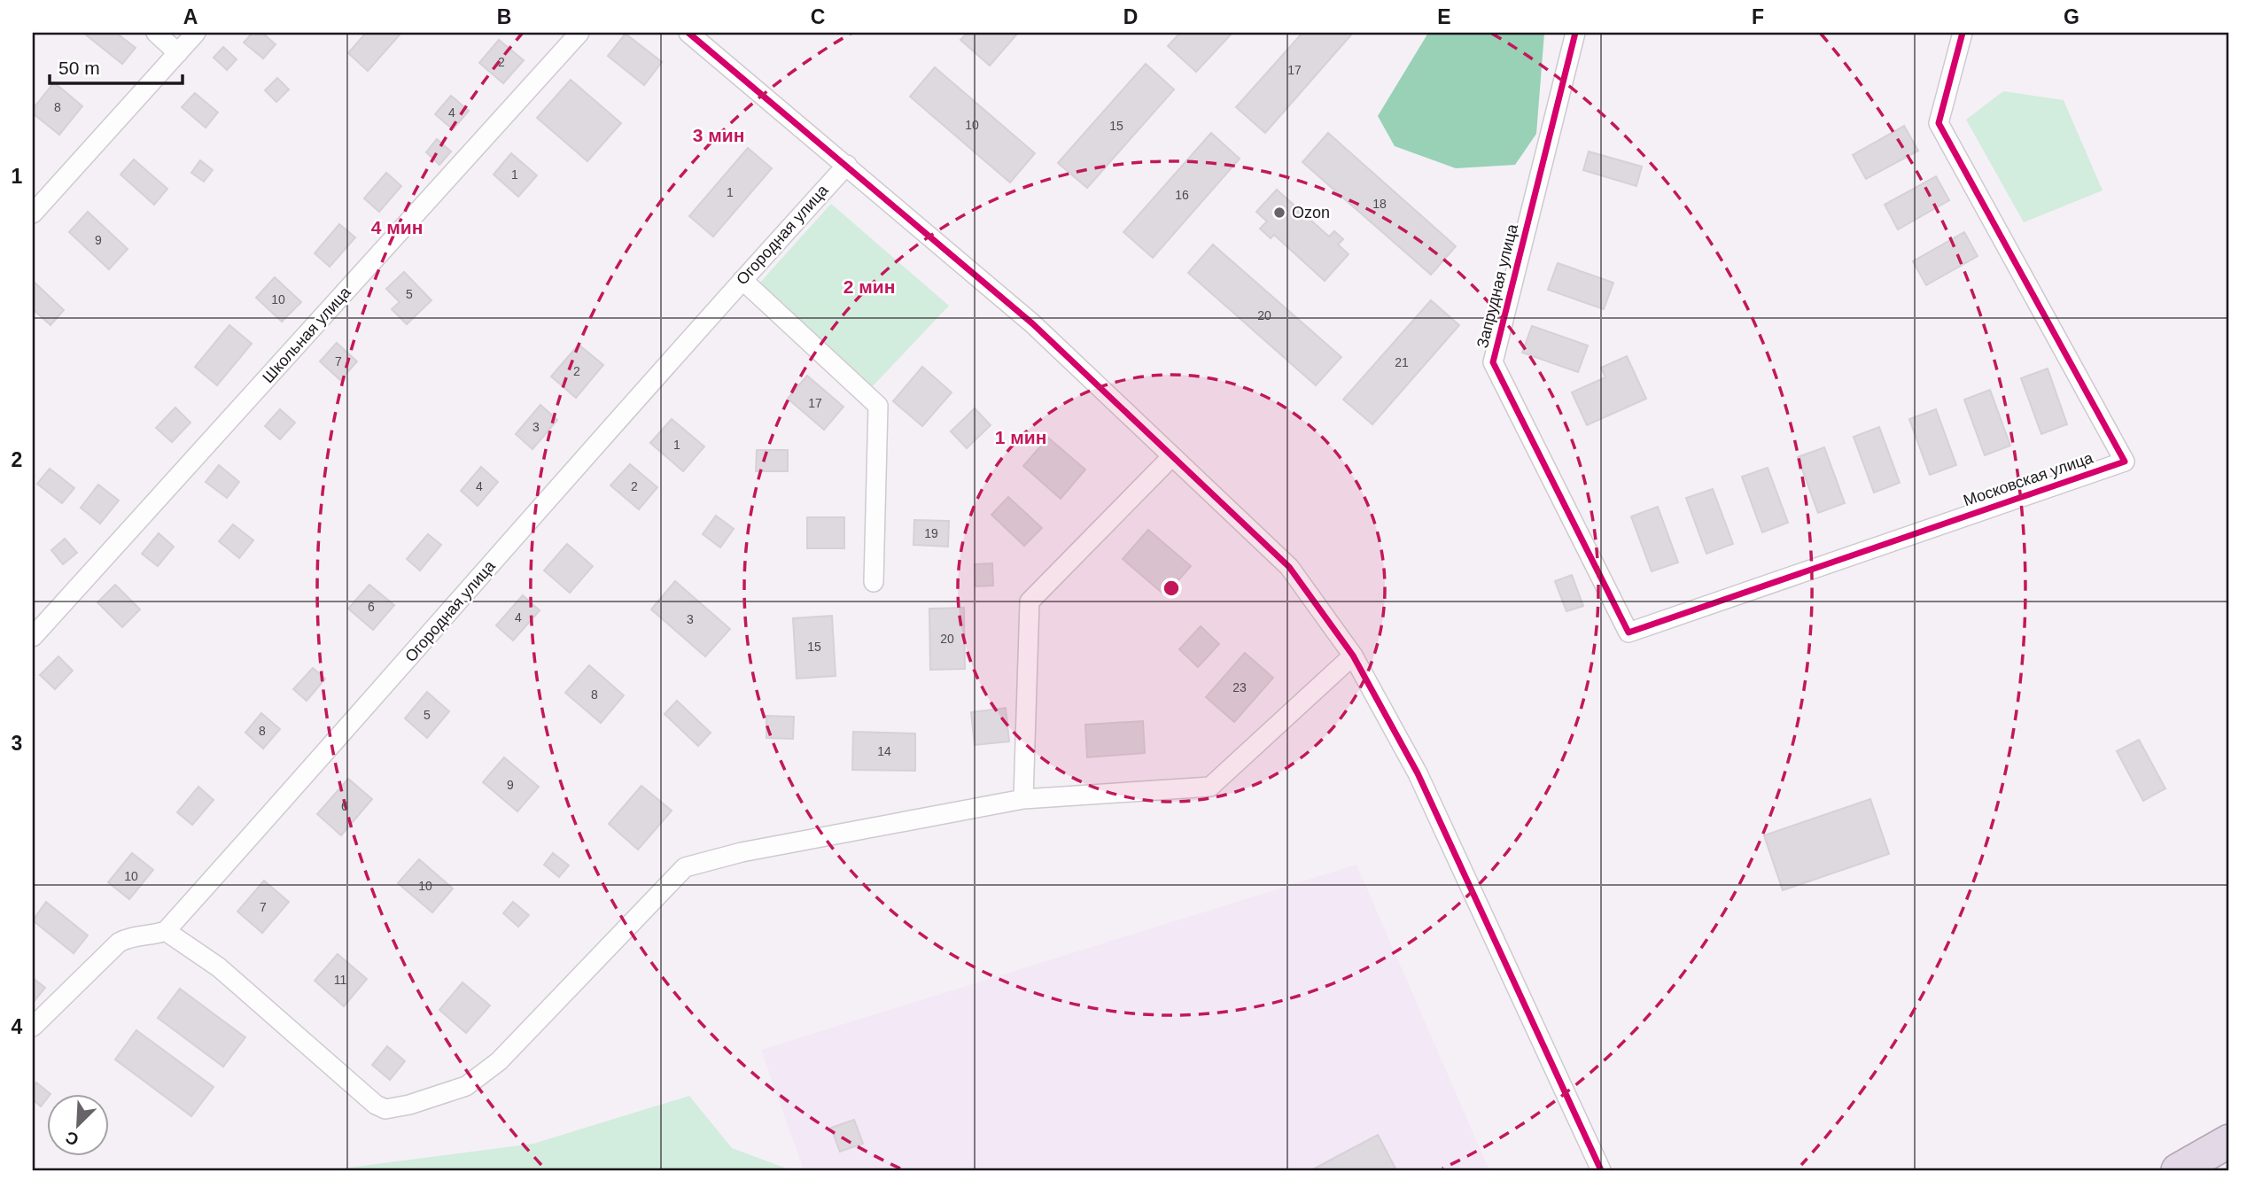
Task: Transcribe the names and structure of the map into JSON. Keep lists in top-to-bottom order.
{
  "streets": {
    "street": [
      "Огородная улица",
      "Запрудная улица",
      "Школьная улица",
      "Московская улица"
    ]
  },
  "crossings": [
    ["Запрудная улица", "Московская улица"]
  ],
  "places": ["Ozon"],
  "house_numbers": [
    "2",
    "17",
    "8",
    "4",
    "10",
    "15",
    "1",
    "1",
    "16",
    "18",
    "9",
    "5",
    "10",
    "20",
    "7",
    "21",
    "2",
    "17",
    "3",
    "1",
    "4",
    "2",
    "19",
    "6",
    "4",
    "3",
    "20",
    "15",
    "23",
    "8",
    "5",
    "8",
    "14",
    "9",
    "6",
    "10",
    "10",
    "7",
    "11"
  ],
  "scale_bar": "50 m",
  "north": "bottom left",
  "grid": {
    "columns": [
      "A",
      "B",
      "C",
      "D",
      "E",
      "F",
      "G"
    ],
    "rows": [
      "1",
      "2",
      "3",
      "4"
    ]
  },
  "rings": [
    "3 мин",
    "4 мин",
    "2 мин",
    "1 мин"
  ]
}
